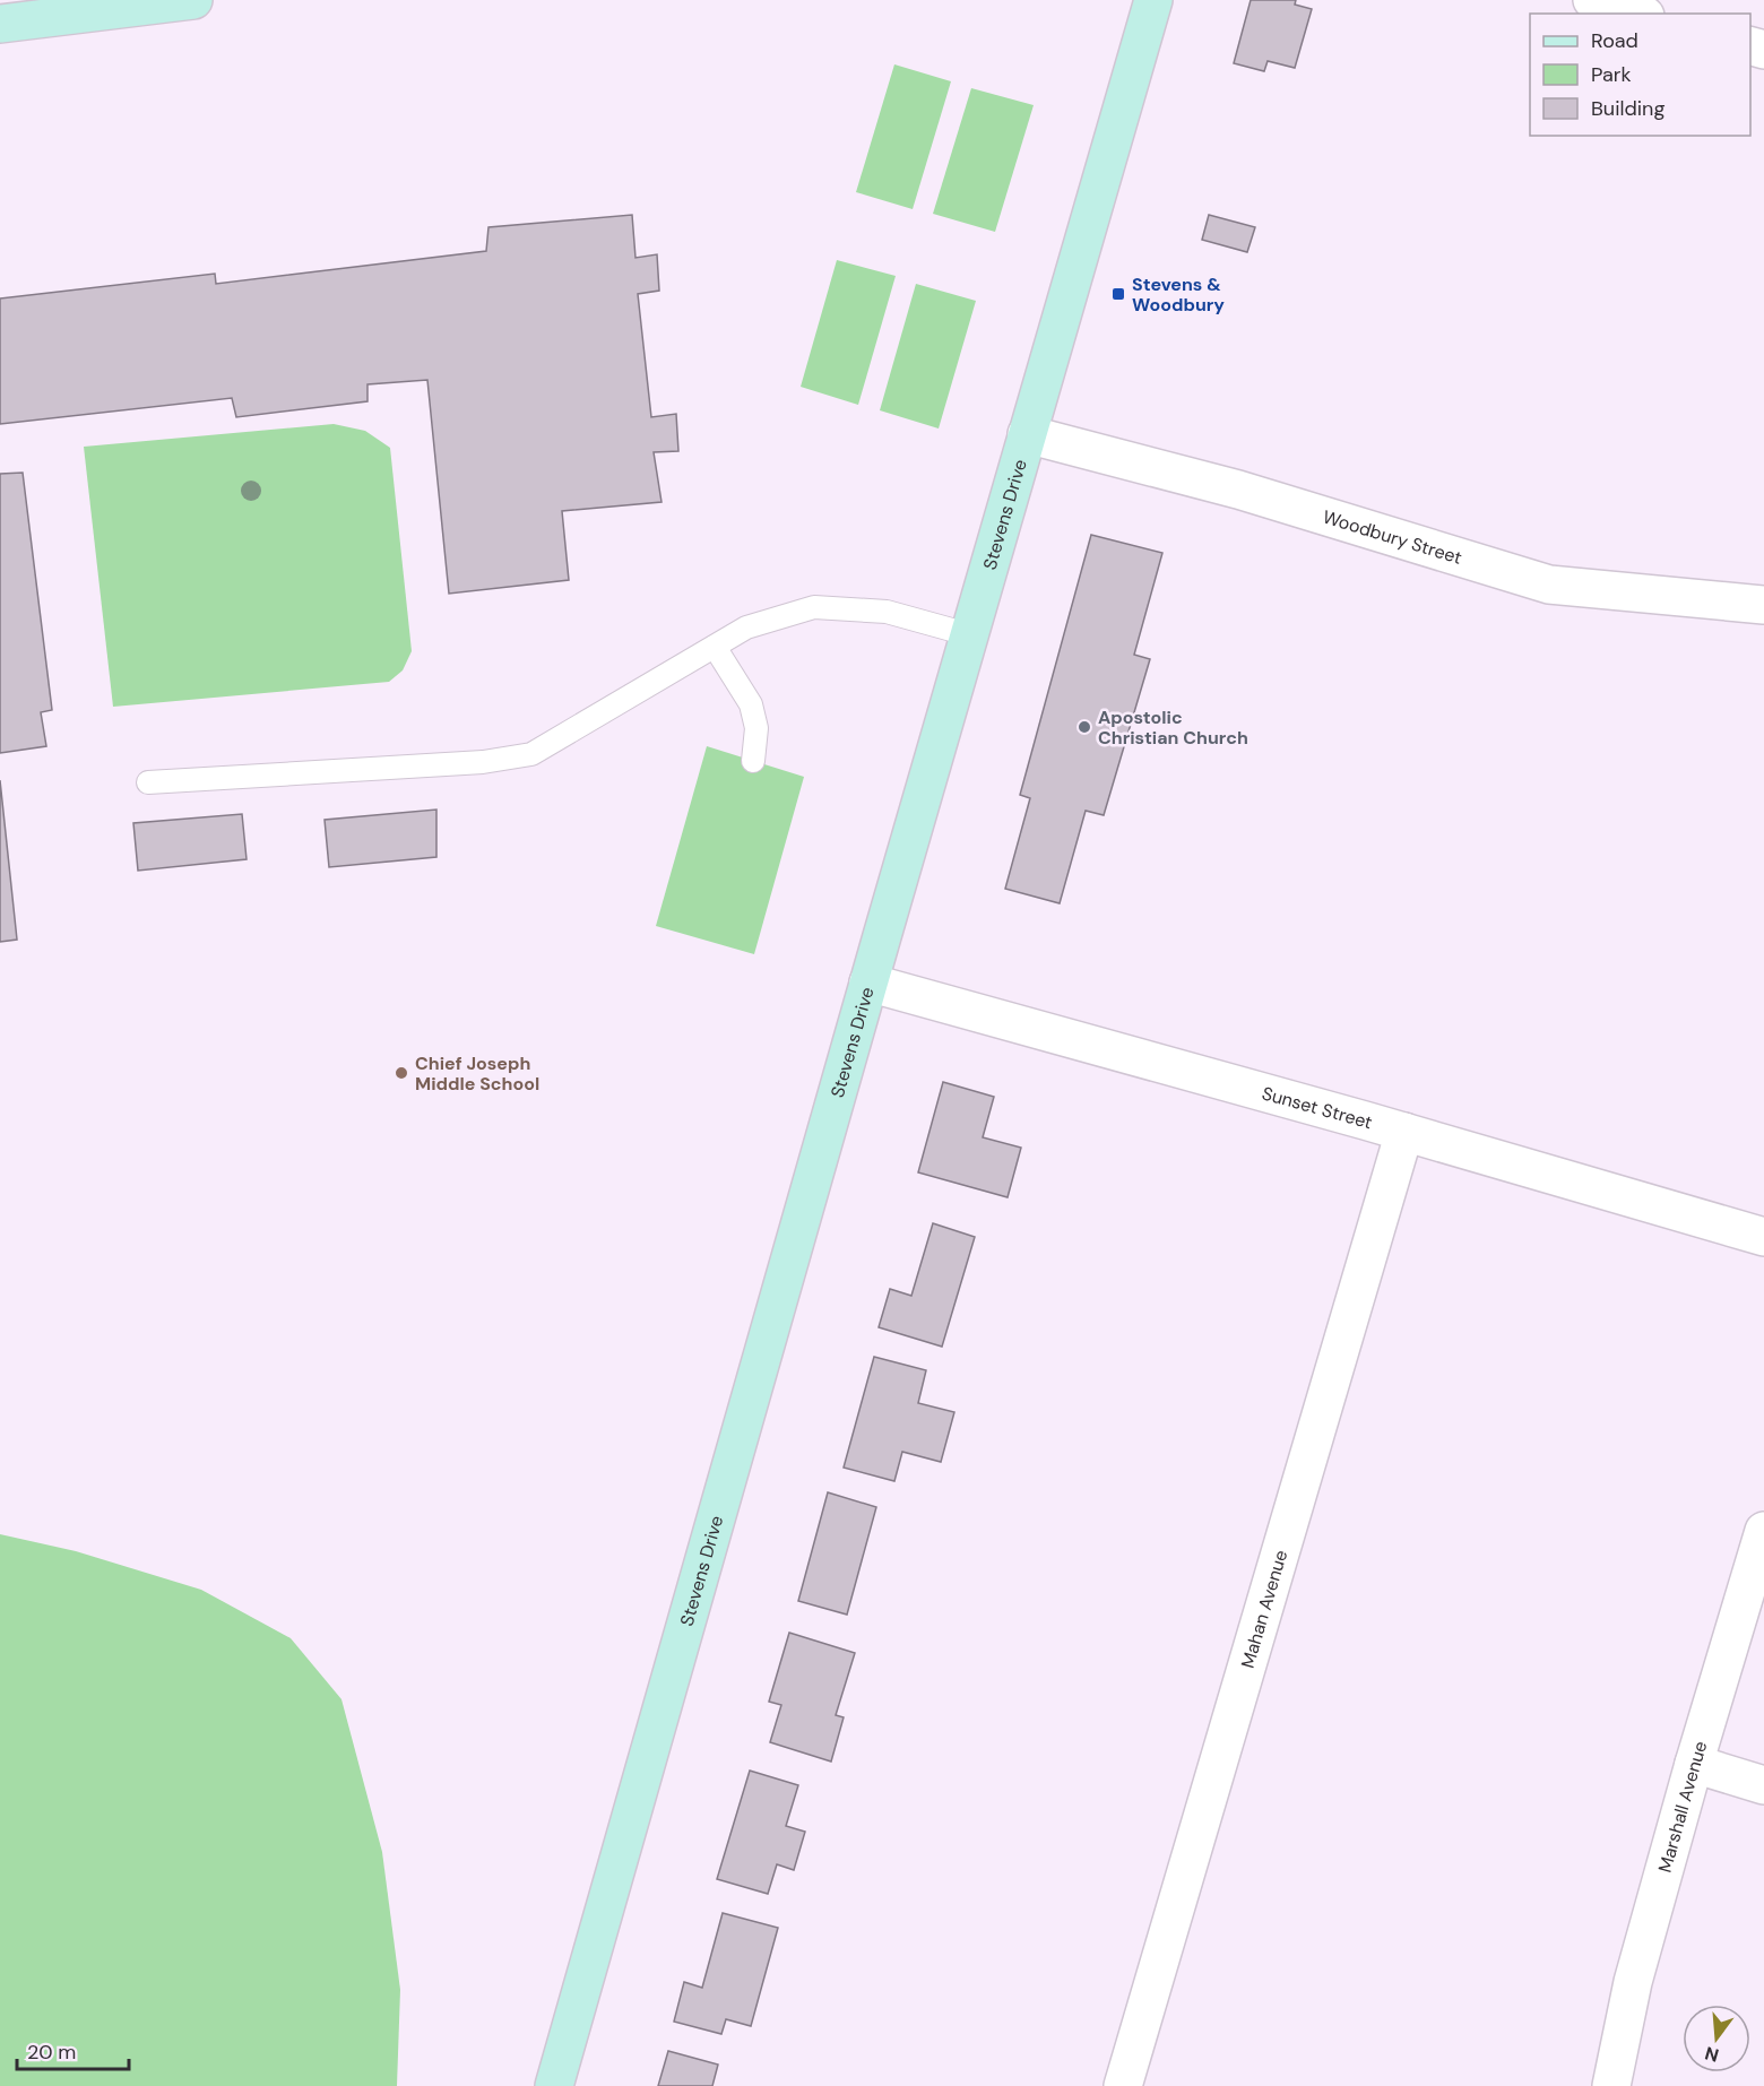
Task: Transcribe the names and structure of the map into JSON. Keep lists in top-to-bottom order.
{
  "streets": {
    "street": [
      "Stevens Drive",
      "Woodbury Street",
      "Sunset Street",
      "Mahan Avenue",
      "Marshall Avenue"
    ]
  },
  "crossings": [
    ["Stevens Drive", "Woodbury Street"],
    ["Stevens Drive", "Sunset Street"],
    ["Sunset Street", "Mahan Avenue"]
  ],
  "places": {
    "transit": ["Stevens & Woodbury"],
    "other": ["Apostolic Christian Church", "Chief Joseph Middle School"]
  },
  "legend": ["Road", "Park", "Building"],
  "scale_bar": "20 m",
  "north": "bottom"
}
